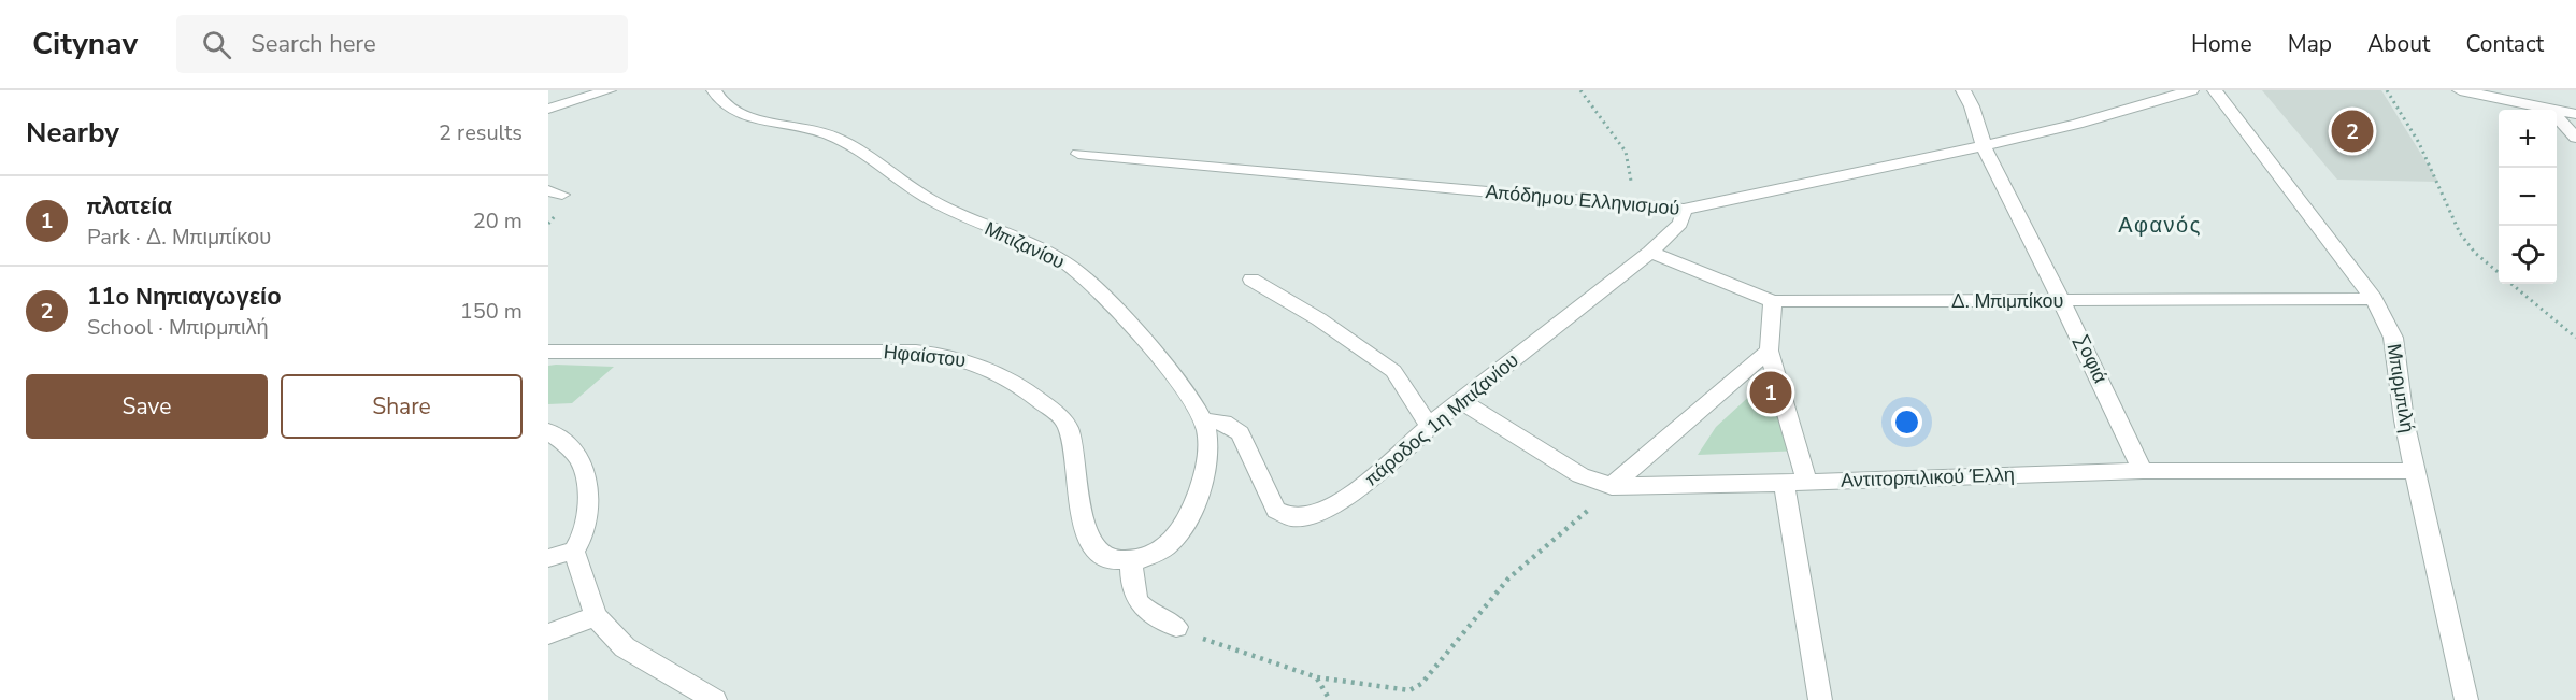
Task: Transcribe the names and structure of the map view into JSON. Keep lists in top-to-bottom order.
{
  "streets": {
    "street": [
      "Απόδημου Ελληνισμού",
      "Μπιζανίου",
      "Δ. Μπιμπίκου",
      "Ηφαίστου",
      "Σοφιά",
      "Μπιρμπιλή",
      "πάροδος 1η Μπιζανίου",
      "Αντιτορπιλικού Έλλη"
    ]
  },
  "crossings": [
    ["Απόδημου Ελληνισμού", "Σοφιά"],
    ["Απόδημου Ελληνισμού", "πάροδος 1η Μπιζανίου"],
    ["Μπιζανίου", "Ηφαίστου"],
    ["Μπιζανίου", "πάροδος 1η Μπιζανίου"],
    ["Δ. Μπιμπίκου", "Σοφιά"],
    ["Δ. Μπιμπίκου", "Μπιρμπιλή"],
    ["Δ. Μπιμπίκου", "πάροδος 1η Μπιζανίου"],
    ["Σοφιά", "Αντιτορπιλικού Έλλη"],
    ["Μπιρμπιλή", "Αντιτορπιλικού Έλλη"],
    ["πάροδος 1η Μπιζανίου", "Αντιτορπιλικού Έλλη"]
  ],
  "districts": ["Αφανός"],
  "page": {
    "header": "Citynav",
    "search": "Search here",
    "nav": [
      "Home",
      "Map",
      "About",
      "Contact"
    ],
    "heading": ["Nearby", "2 results"],
    "pins": ["2", "1"],
    "map_buttons": ["+", "−"],
    "list": [
      {
        "mark": "1",
        "name": "πλατεία",
        "note": "Park · Δ. Μπιμπίκου",
        "value": "20 m"
      },
      {
        "mark": "2",
        "name": "11o Νηπιαγωγείο",
        "note": "School · Μπιρμπιλή",
        "value": "150 m"
      }
    ],
    "buttons": ["Save", "Share"]
  }
}
